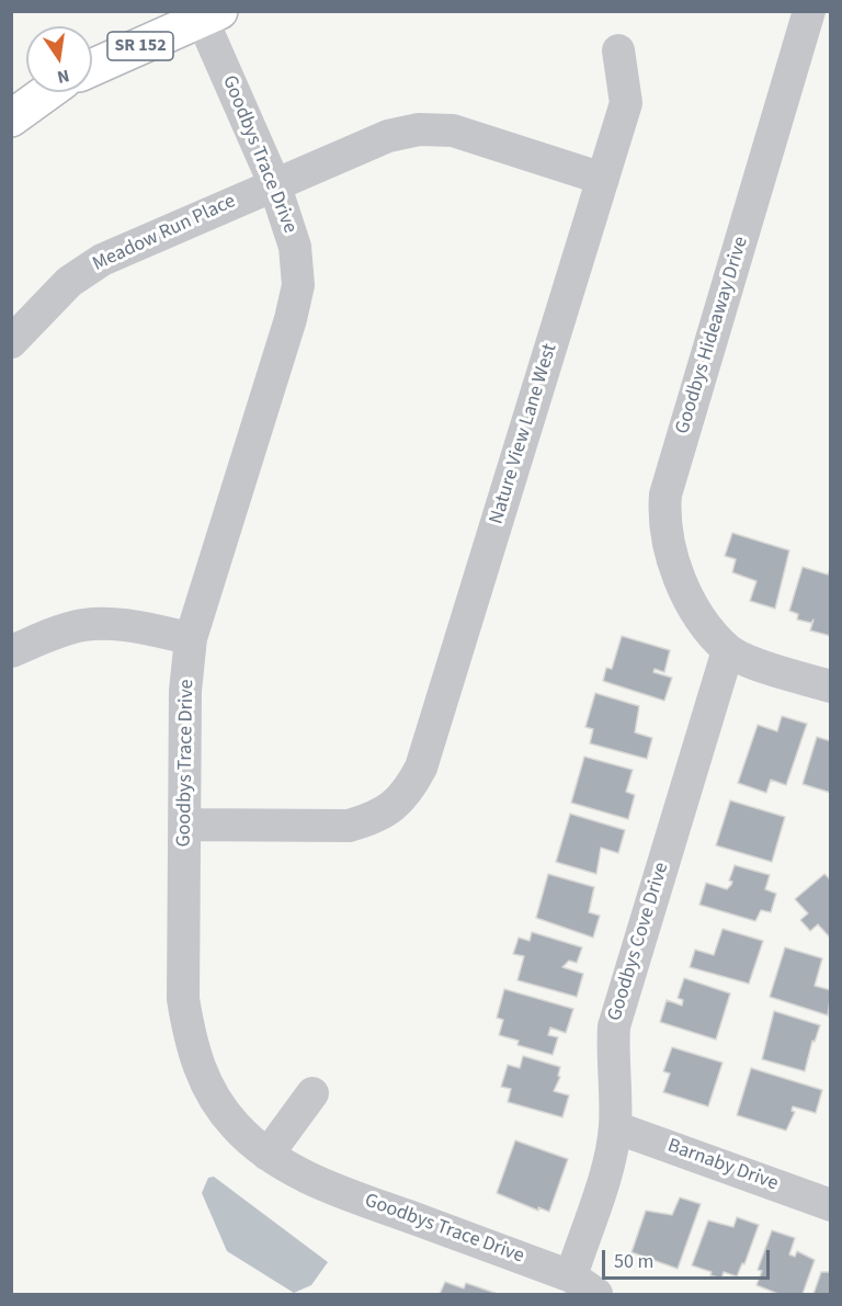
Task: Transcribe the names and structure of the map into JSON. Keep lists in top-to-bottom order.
{
  "streets": {
    "main road": ["SR 152"],
    "street": [
      "Goodbys Trace Drive",
      "Meadow Run Place",
      "Goodbys Hideaway Drive",
      "Nature View Lane West",
      "Goodbys Cove Drive",
      "Barnaby Drive"
    ]
  },
  "crossings": [
    ["SR 152", "Goodbys Trace Drive"],
    ["Goodbys Trace Drive", "Meadow Run Place"],
    ["Goodbys Trace Drive", "Nature View Lane West"],
    ["Goodbys Trace Drive", "Goodbys Cove Drive"],
    ["Meadow Run Place", "Nature View Lane West"],
    ["Goodbys Hideaway Drive", "Goodbys Cove Drive"],
    ["Goodbys Cove Drive", "Barnaby Drive"]
  ],
  "scale_bar": "50 m",
  "north": "bottom"
}
